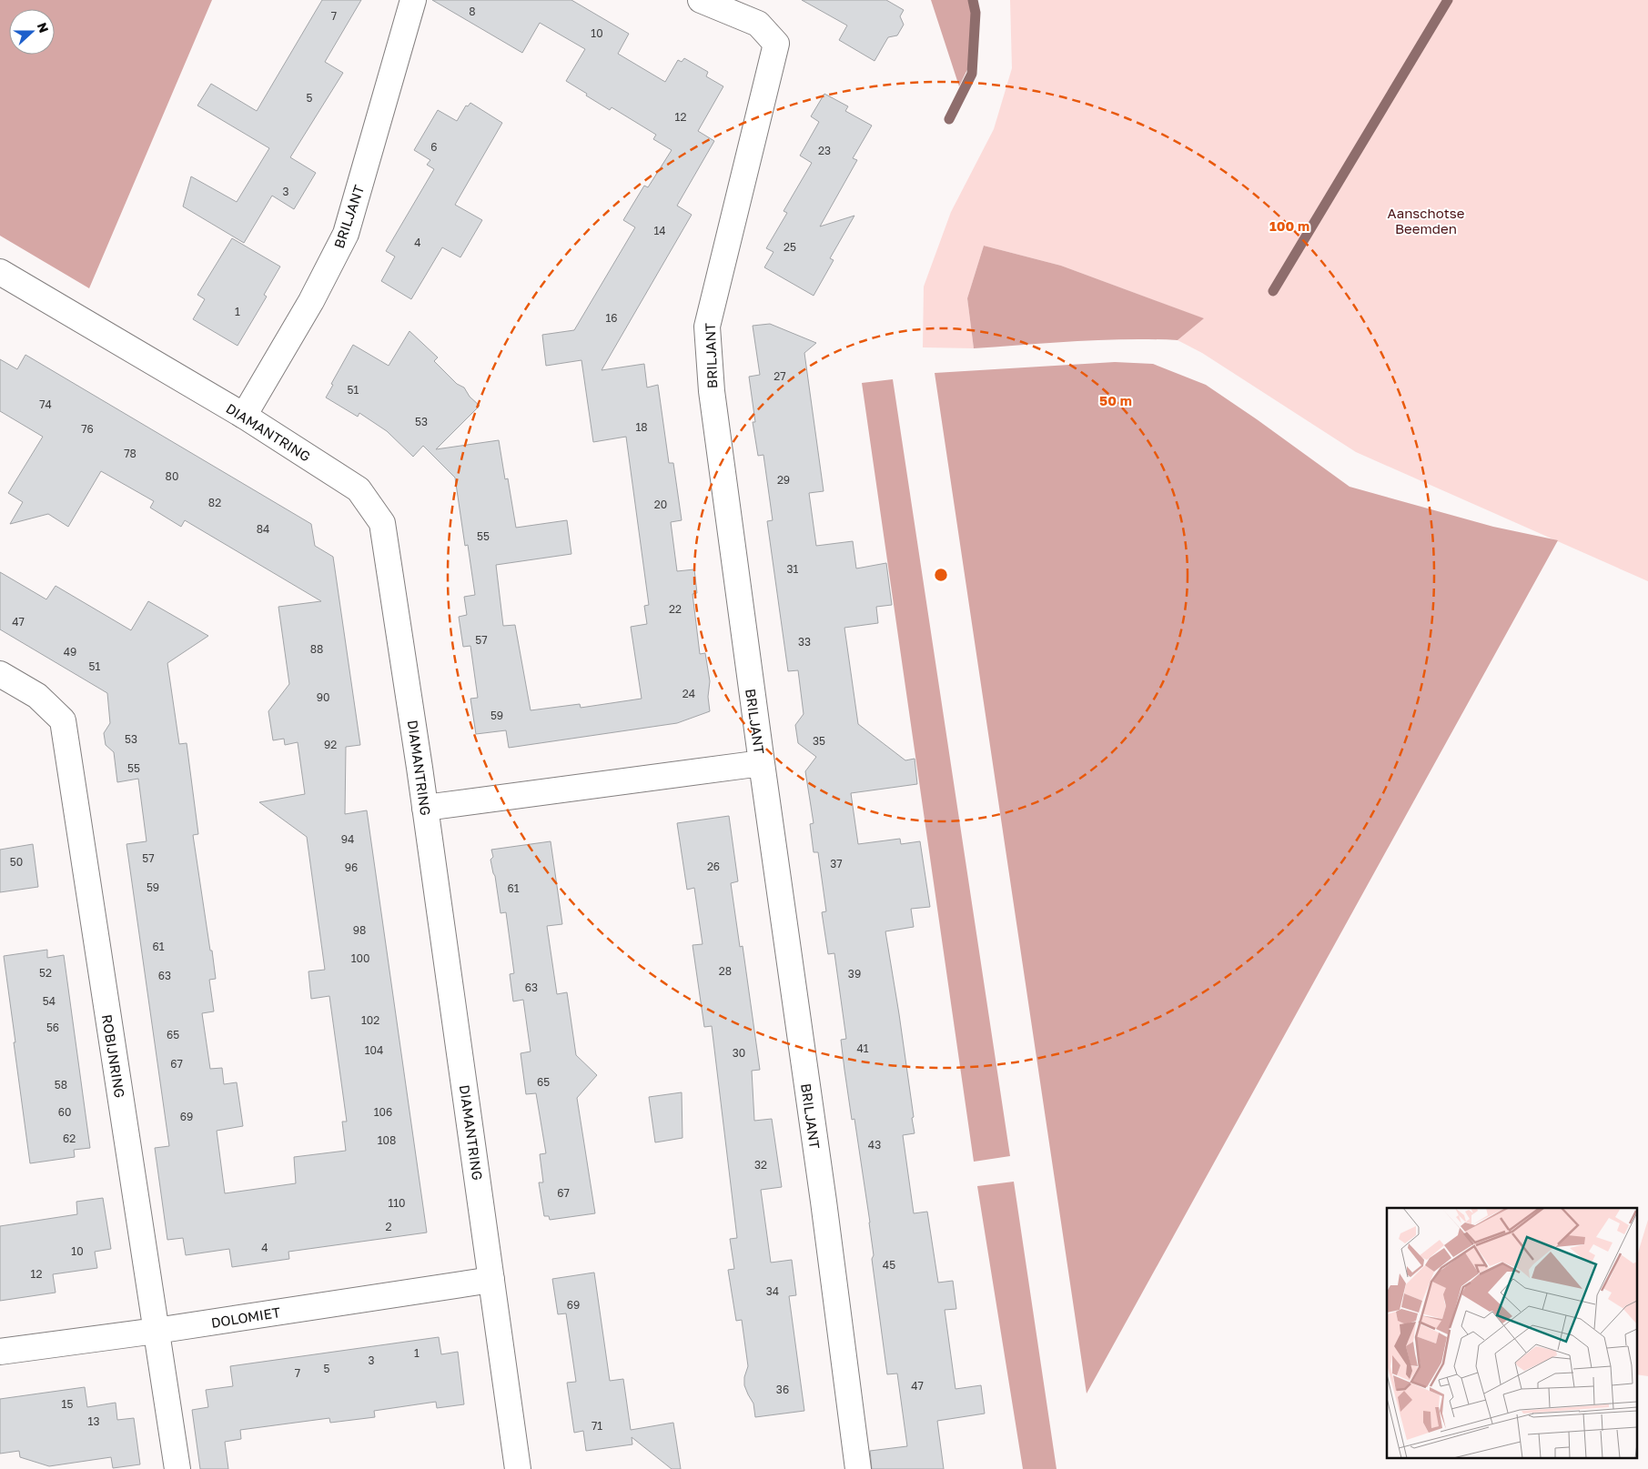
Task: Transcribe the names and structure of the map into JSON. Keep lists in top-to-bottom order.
{
  "streets": {
    "street": [
      "BRILJANT",
      "DIAMANTRING",
      "ROBIJNRING",
      "DOLOMIET"
    ]
  },
  "crossings": [
    ["BRILJANT", "DIAMANTRING"],
    ["DIAMANTRING", "DOLOMIET"],
    ["ROBIJNRING", "DOLOMIET"]
  ],
  "parks": ["Aanschotse Beemden"],
  "house_numbers": [
    "8",
    "7",
    "10",
    "5",
    "12",
    "6",
    "23",
    "3",
    "14",
    "4",
    "25",
    "1",
    "16",
    "27",
    "51",
    "74",
    "53",
    "18",
    "76",
    "78",
    "80",
    "29",
    "82",
    "20",
    "84",
    "55",
    "31",
    "22",
    "47",
    "57",
    "33",
    "88",
    "49",
    "51",
    "24",
    "90",
    "59",
    "53",
    "35",
    "92",
    "55",
    "94",
    "57",
    "50",
    "37",
    "26",
    "96",
    "59",
    "61",
    "98",
    "61",
    "100",
    "28",
    "52",
    "39",
    "63",
    "63",
    "54",
    "102",
    "56",
    "65",
    "41",
    "104",
    "30",
    "67",
    "65",
    "58",
    "60",
    "106",
    "69",
    "62",
    "108",
    "43",
    "32",
    "67",
    "110",
    "2",
    "4",
    "10",
    "45",
    "12",
    "34",
    "69",
    "1",
    "3",
    "5",
    "7",
    "47",
    "36",
    "15",
    "13",
    "71"
  ],
  "north": "right",
  "rings": ["100 m", "50 m"]
}
